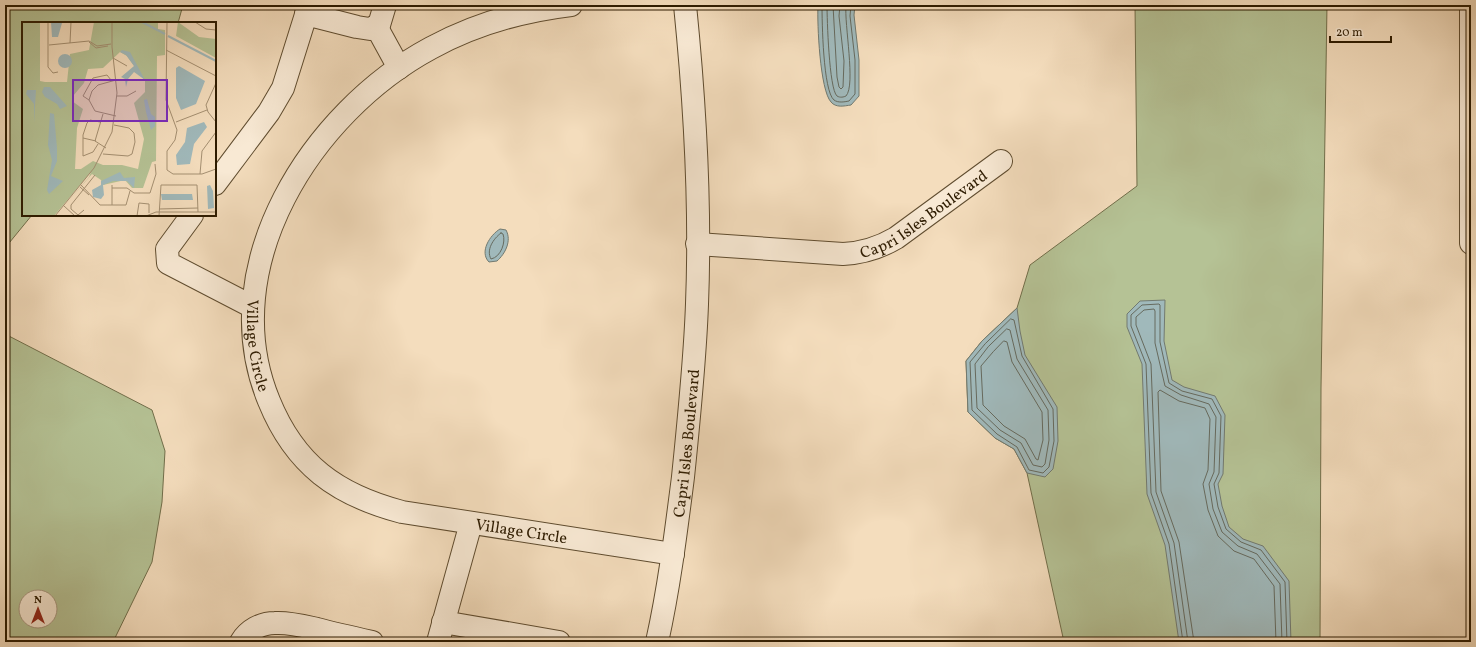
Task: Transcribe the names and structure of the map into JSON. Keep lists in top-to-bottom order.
{
  "streets": {
    "street": ["Capri Isles Boulevard", "Village Circle"]
  },
  "crossings": [
    ["Capri Isles Boulevard", "Village Circle"]
  ],
  "scale_bar": "20 m",
  "north": "top"
}
